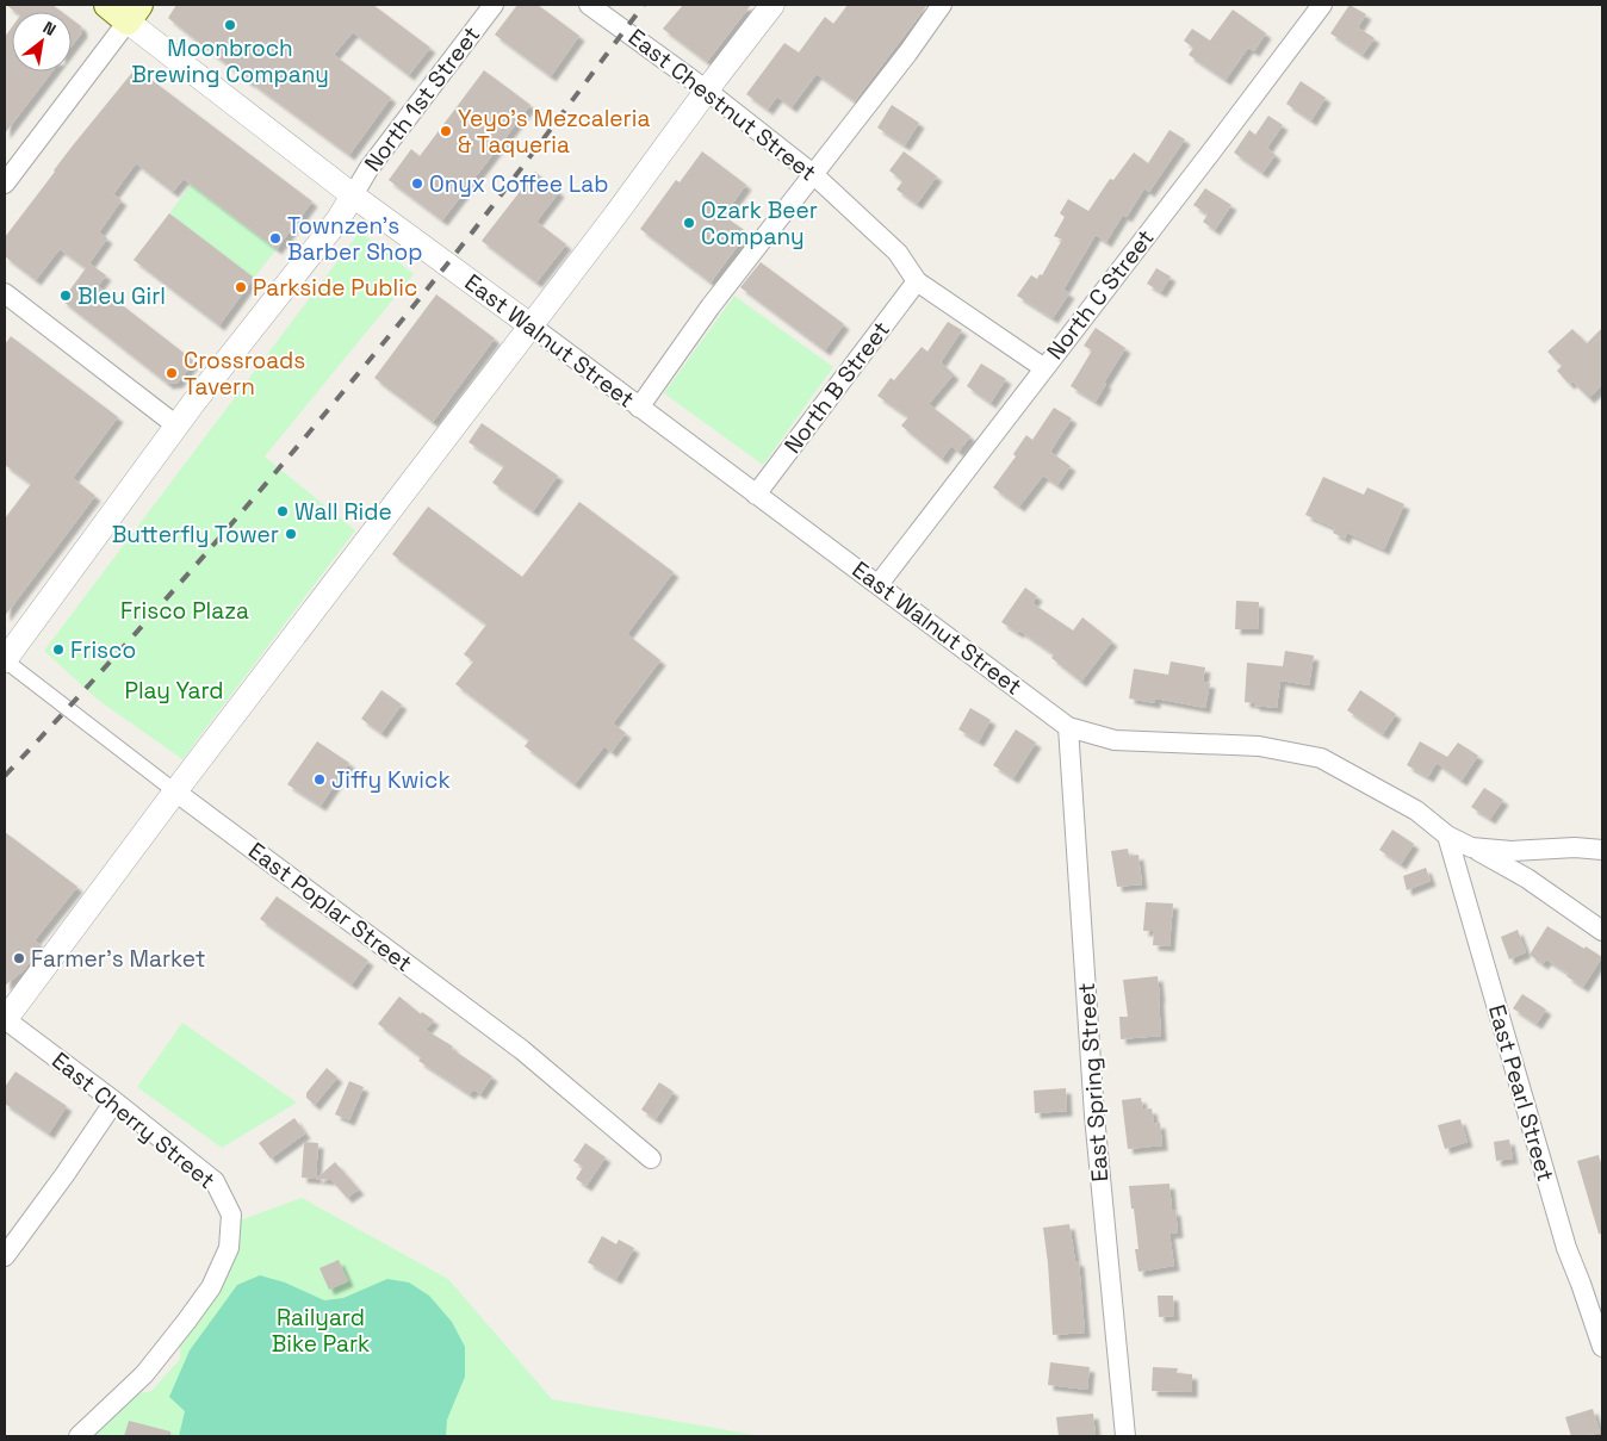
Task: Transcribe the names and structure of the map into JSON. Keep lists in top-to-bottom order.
{
  "streets": {
    "street": [
      "North 1st Street",
      "East Chestnut Street",
      "North C Street",
      "East Walnut Street",
      "North B Street",
      "East Poplar Street",
      "East Spring Street",
      "East Pearl Street",
      "East Cherry Street"
    ]
  },
  "crossings": [
    ["North 1st Street", "East Walnut Street"],
    ["East Chestnut Street", "North C Street"],
    ["East Chestnut Street", "North B Street"],
    ["North C Street", "East Walnut Street"],
    ["East Walnut Street", "North B Street"],
    ["East Walnut Street", "East Spring Street"],
    ["East Walnut Street", "East Pearl Street"]
  ],
  "parks": ["Frisco Plaza", "Play Yard", "Railyard Bike Park"],
  "places": [
    "Moonbroch Brewing Company",
    "Yeyo's Mezcaleria & Taqueria",
    "Onyx Coffee Lab",
    "Ozark Beer Company",
    "Townzen's Barber Shop",
    "Parkside Public",
    "Bleu Girl",
    "Crossroads Tavern",
    "Wall Ride",
    "Butterfly Tower",
    "Frisco",
    "Jiffy Kwick",
    "Farmer's Market"
  ],
  "north": "top right"
}
